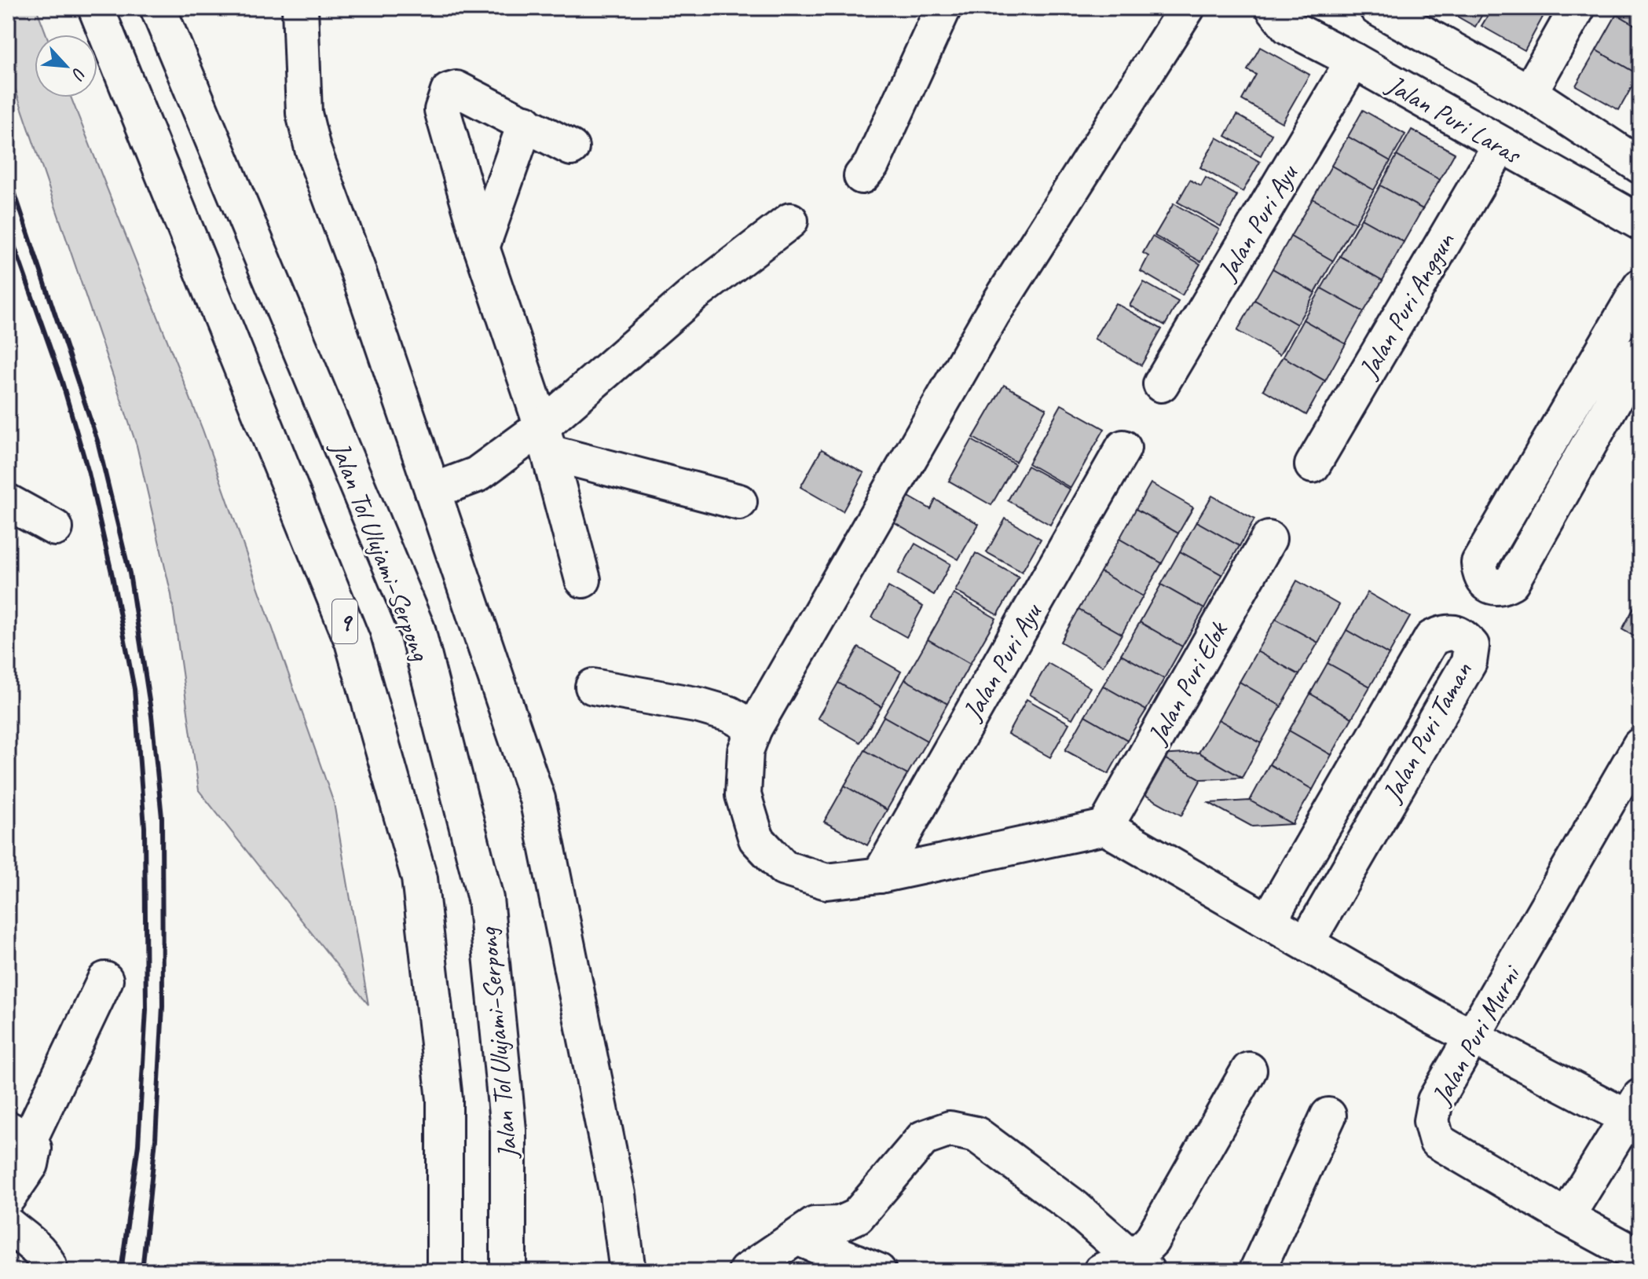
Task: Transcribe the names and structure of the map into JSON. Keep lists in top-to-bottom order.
{
  "streets": {
    "main road": [
      "Jalan Puri Laras",
      "Jalan Puri Ayu",
      "Jalan Puri Anggun",
      "Jalan Tol Ulujami–Serpong",
      "9",
      "Jalan Puri Elok",
      "Jalan Puri Taman",
      "Jalan Puri Murni"
    ]
  },
  "crossings": [
    ["Jalan Puri Laras", "Jalan Puri Ayu"],
    ["Jalan Puri Laras", "Jalan Puri Anggun"]
  ],
  "north": "bottom right"
}
